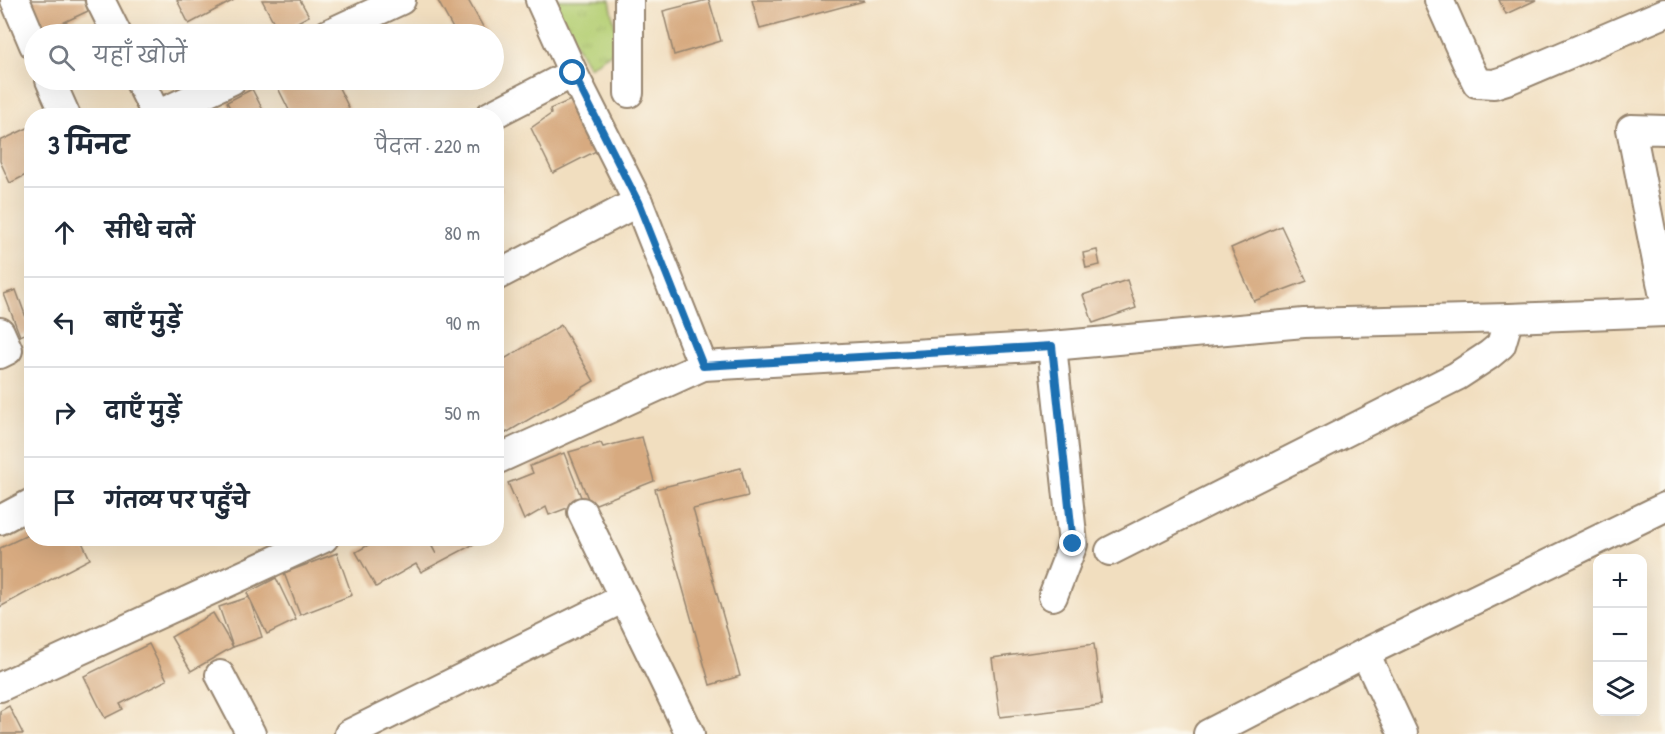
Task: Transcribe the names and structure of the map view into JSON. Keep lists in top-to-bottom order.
{
  "page": {
    "search": "यहाँ खोजें",
    "heading": ["3 मिनट", "पैदल · 220 m"],
    "list": [
      ["सीधे चलें", "80 m"],
      ["बाएँ मुड़ें", "90 m"],
      ["दाएँ मुड़ें", "50 m"],
      "गंतव्य पर पहुँचे"
    ],
    "map_buttons": ["+", "−"]
  }
}
